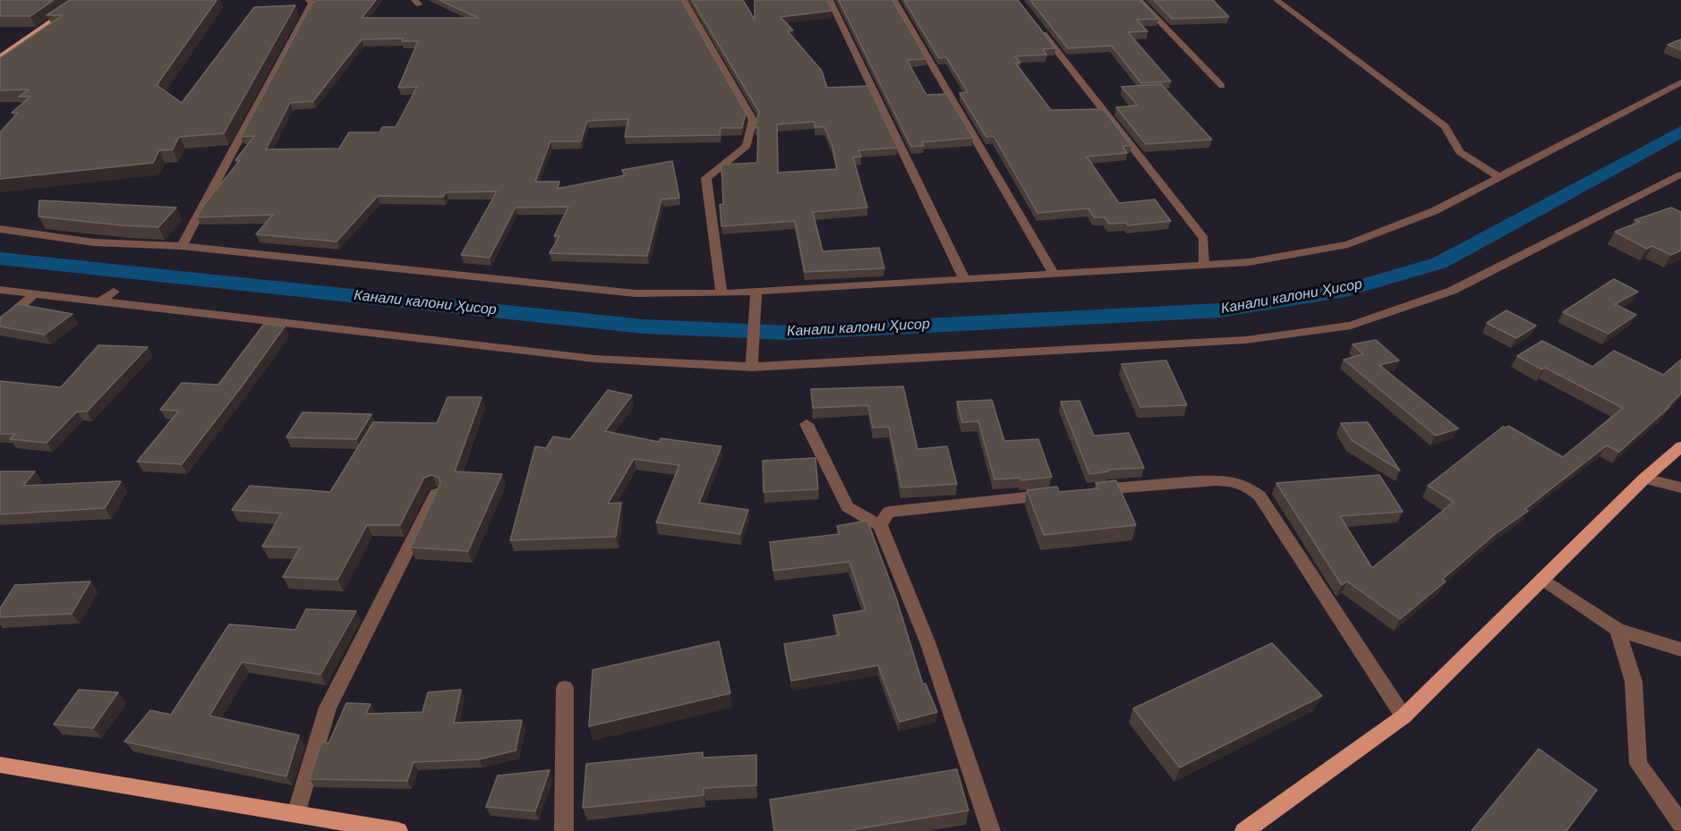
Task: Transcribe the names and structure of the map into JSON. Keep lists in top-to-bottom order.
{
  "water": ["Канали калони Ҳисор"]
}
